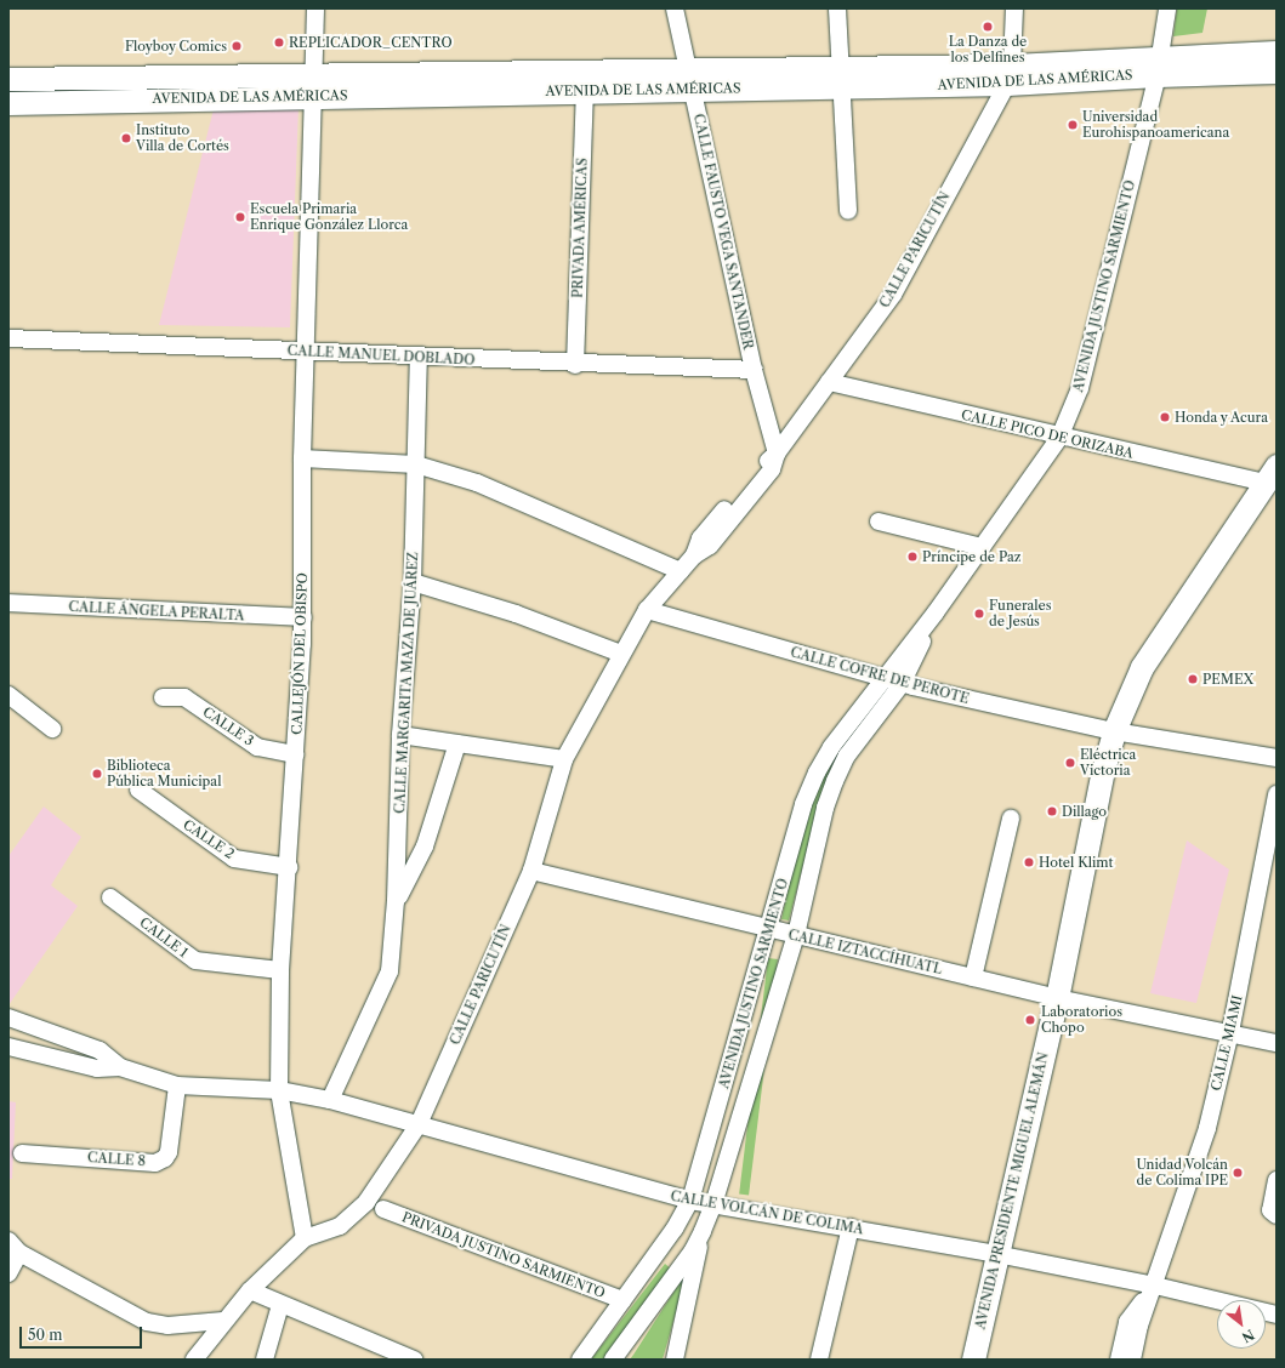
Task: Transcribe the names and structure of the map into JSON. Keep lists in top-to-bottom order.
{
  "streets": {
    "main road": ["AVENIDA DE LAS AMÉRICAS", "AVENIDA PRESIDENTE MIGUEL ALEMÁN"],
    "street": [
      "PRIVADA AMÉRICAS",
      "CALLE FAUSTO VEGA SANTANDER",
      "CALLE PARICUTÍN",
      "AVENIDA JUSTINO SARMIENTO",
      "CALLE MANUEL DOBLADO",
      "CALLE PICO DE ORIZABA",
      "CALLE ÁNGELA PERALTA",
      "CALLEJÓN DEL OBISPO",
      "CALLE COFRE DE PEROTE",
      "CALLE MARGARITA MAZA DE JUÁREZ",
      "CALLE 3",
      "CALLE 2",
      "CALLE 1",
      "CALLE IZTACCÍHUATL",
      "CALLE MIAMI",
      "CALLE 8",
      "CALLE VOLCÁN DE COLIMA",
      "PRIVADA JUSTINO SARMIENTO"
    ]
  },
  "crossings": [
    ["AVENIDA DE LAS AMÉRICAS", "PRIVADA AMÉRICAS"],
    ["AVENIDA DE LAS AMÉRICAS", "CALLE FAUSTO VEGA SANTANDER"],
    ["AVENIDA DE LAS AMÉRICAS", "CALLE PARICUTÍN"],
    ["AVENIDA DE LAS AMÉRICAS", "AVENIDA JUSTINO SARMIENTO"],
    ["AVENIDA DE LAS AMÉRICAS", "CALLEJÓN DEL OBISPO"],
    ["PRIVADA AMÉRICAS", "CALLE MANUEL DOBLADO"],
    ["CALLE FAUSTO VEGA SANTANDER", "CALLE PARICUTÍN"],
    ["CALLE FAUSTO VEGA SANTANDER", "CALLE MANUEL DOBLADO"],
    ["CALLE PARICUTÍN", "CALLE PICO DE ORIZABA"],
    ["CALLE PARICUTÍN", "CALLEJÓN DEL OBISPO"],
    ["CALLE PARICUTÍN", "CALLE COFRE DE PEROTE"],
    ["CALLE PARICUTÍN", "CALLE IZTACCÍHUATL"],
    ["CALLE PARICUTÍN", "CALLE VOLCÁN DE COLIMA"],
    ["AVENIDA JUSTINO SARMIENTO", "CALLE PICO DE ORIZABA"],
    ["AVENIDA JUSTINO SARMIENTO", "CALLE COFRE DE PEROTE"],
    ["AVENIDA JUSTINO SARMIENTO", "CALLE IZTACCÍHUATL"],
    ["AVENIDA JUSTINO SARMIENTO", "CALLE VOLCÁN DE COLIMA"],
    ["AVENIDA JUSTINO SARMIENTO", "PRIVADA JUSTINO SARMIENTO"],
    ["CALLE MANUEL DOBLADO", "CALLEJÓN DEL OBISPO"],
    ["CALLE MANUEL DOBLADO", "CALLE MARGARITA MAZA DE JUÁREZ"],
    ["CALLE PICO DE ORIZABA", "AVENIDA PRESIDENTE MIGUEL ALEMÁN"],
    ["CALLE ÁNGELA PERALTA", "CALLEJÓN DEL OBISPO"],
    ["CALLEJÓN DEL OBISPO", "CALLE 3"],
    ["CALLEJÓN DEL OBISPO", "CALLE 2"],
    ["CALLEJÓN DEL OBISPO", "CALLE 1"],
    ["CALLEJÓN DEL OBISPO", "CALLE VOLCÁN DE COLIMA"],
    ["CALLE COFRE DE PEROTE", "AVENIDA PRESIDENTE MIGUEL ALEMÁN"],
    ["CALLE MARGARITA MAZA DE JUÁREZ", "CALLE VOLCÁN DE COLIMA"],
    ["CALLE IZTACCÍHUATL", "CALLE MIAMI"],
    ["CALLE IZTACCÍHUATL", "AVENIDA PRESIDENTE MIGUEL ALEMÁN"],
    ["CALLE MIAMI", "CALLE VOLCÁN DE COLIMA"],
    ["CALLE 8", "CALLE VOLCÁN DE COLIMA"],
    ["AVENIDA PRESIDENTE MIGUEL ALEMÁN", "CALLE VOLCÁN DE COLIMA"]
  ],
  "places": [
    "La Danza de los Delfines",
    "REPLICADOR_CENTRO",
    "Floyboy Comics",
    "Universidad Eurohispanoamericana",
    "Instituto Villa de Cortés",
    "Escuela Primaria Enrique González Llorca",
    "Honda y Acura",
    "Príncipe de Paz",
    "Funerales de Jesús",
    "PEMEX",
    "Eléctrica Victoria",
    "Biblioteca Pública Municipal",
    "Dillago",
    "Hotel Klimt",
    "Laboratorios Chopo",
    "Unidad Volcán de Colima IPE"
  ],
  "scale_bar": "50 m",
  "north": "bottom right"
}
